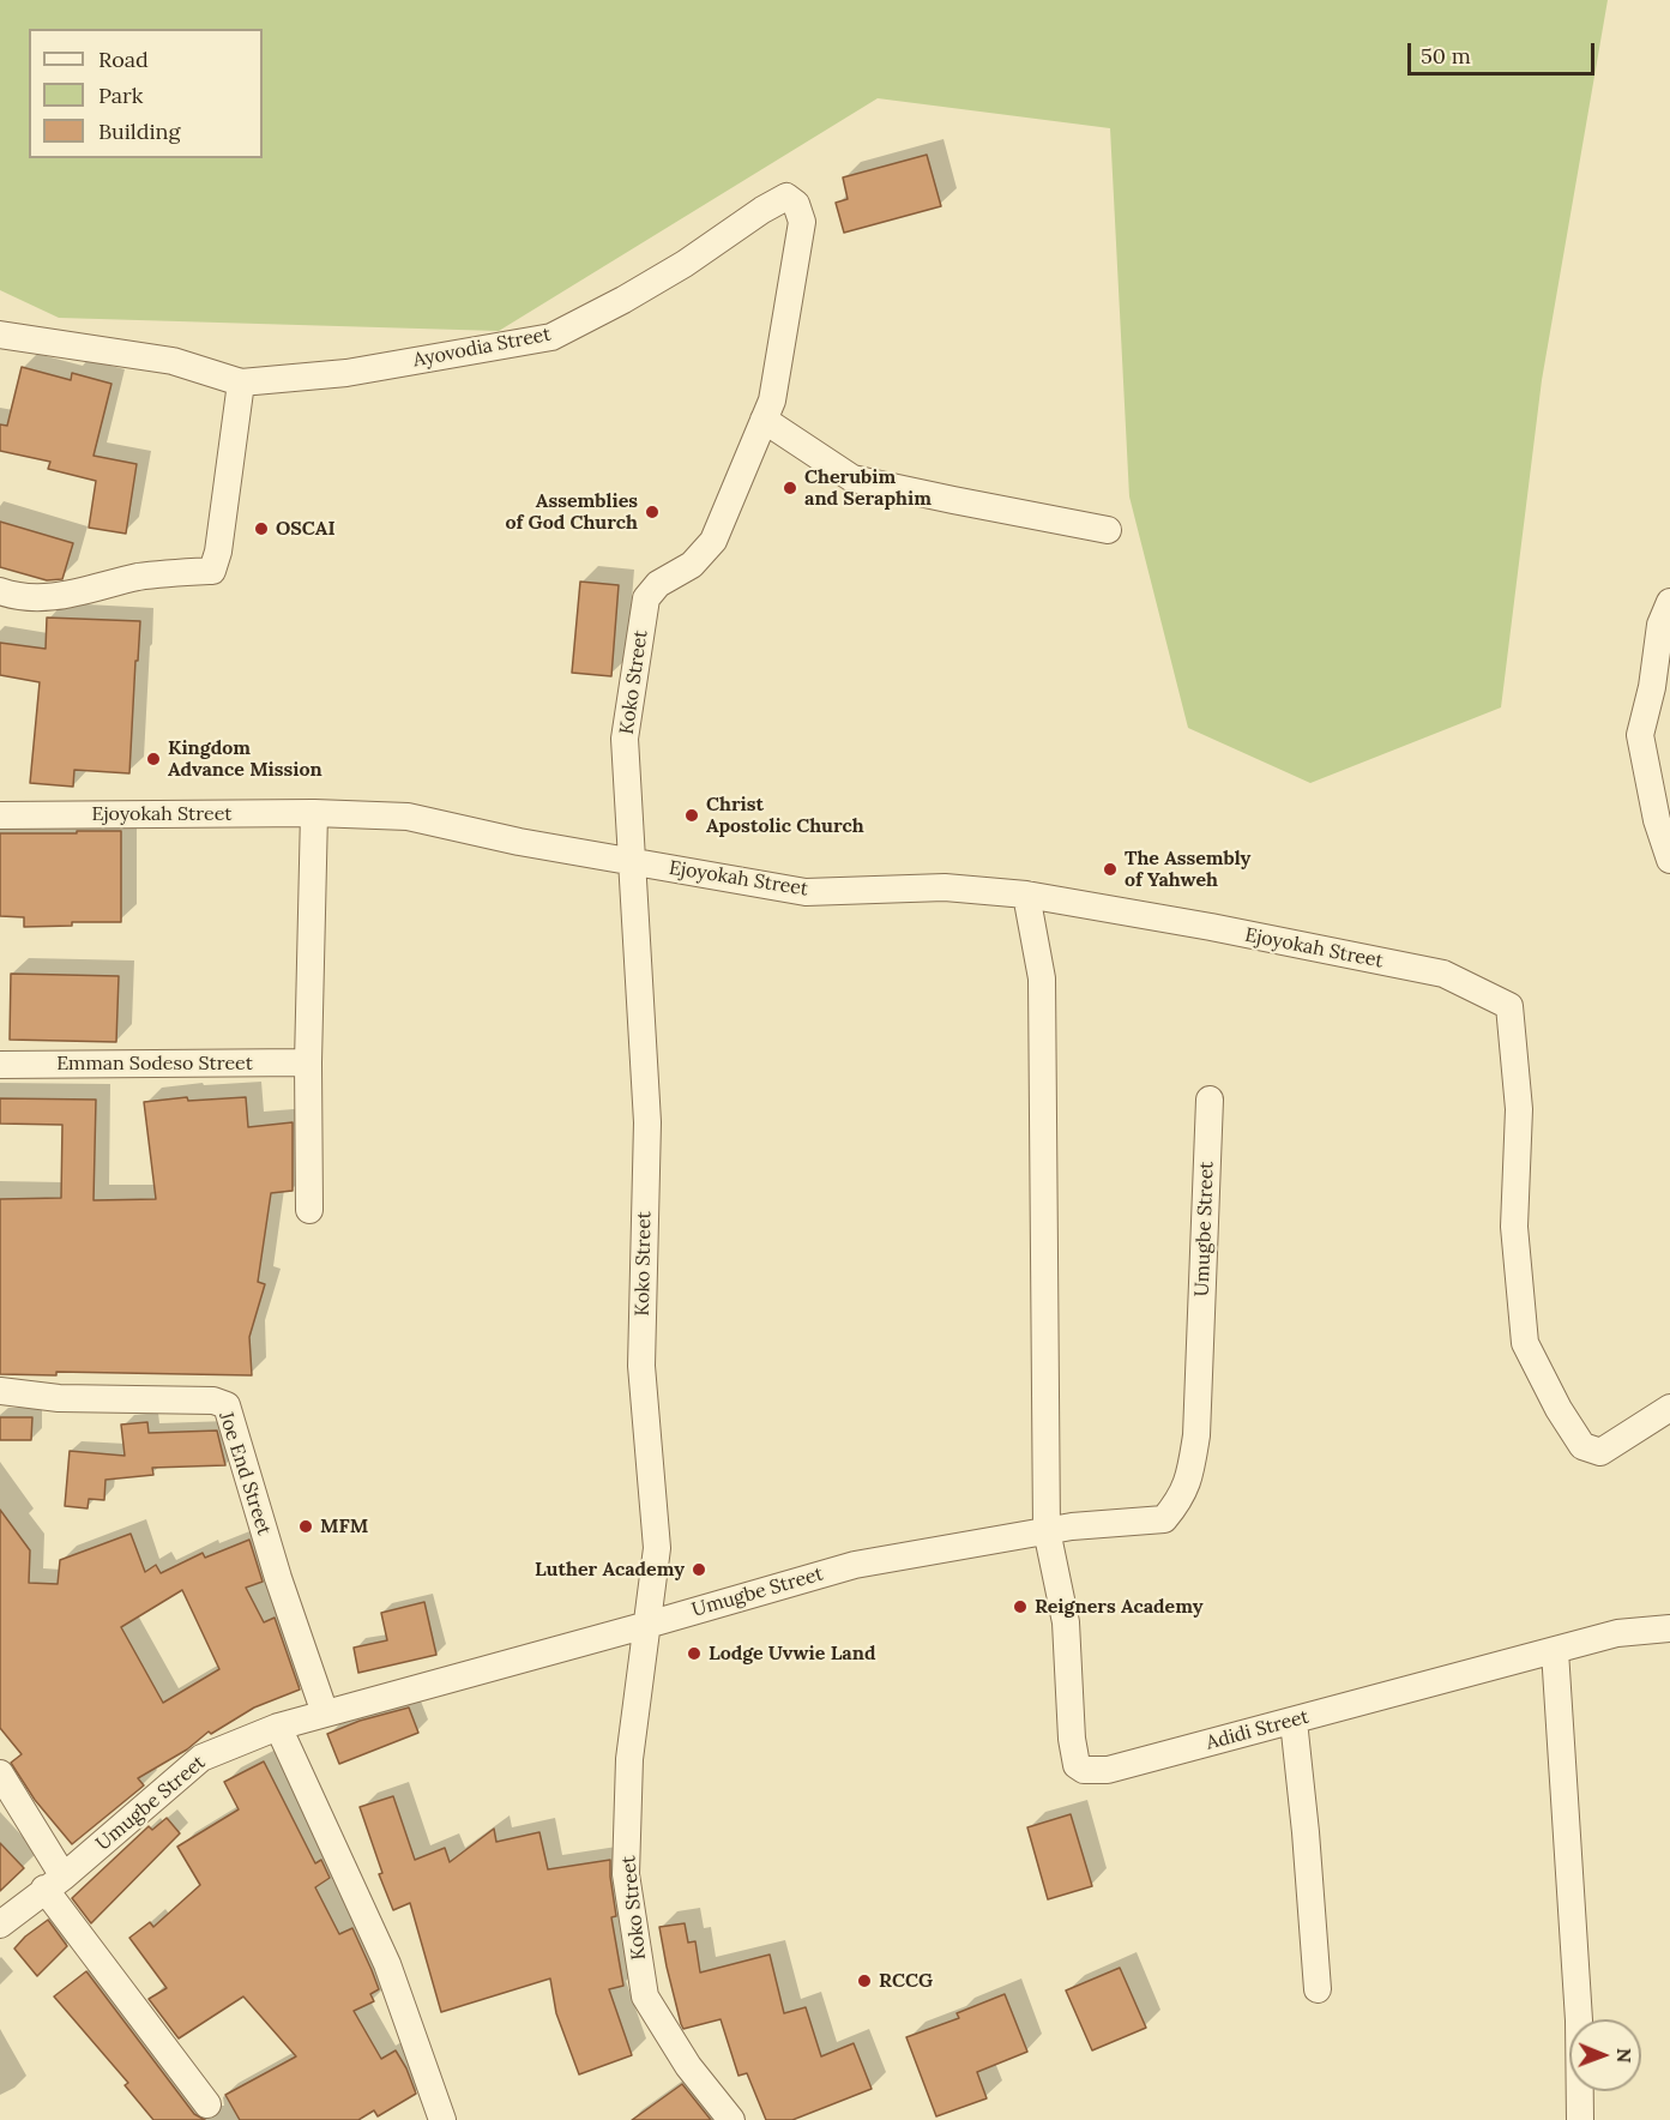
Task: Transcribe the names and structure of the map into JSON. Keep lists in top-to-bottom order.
{
  "streets": {
    "street": [
      "Ayovodia Street",
      "Koko Street",
      "Ejoyokah Street",
      "Emman Sodeso Street",
      "Umugbe Street",
      "Joe End Street",
      "Adidi Street"
    ]
  },
  "crossings": [
    ["Ayovodia Street", "Koko Street"],
    ["Koko Street", "Ejoyokah Street"],
    ["Koko Street", "Umugbe Street"],
    ["Umugbe Street", "Joe End Street"],
    ["Umugbe Street", "Adidi Street"]
  ],
  "places": [
    "Cherubim and Seraphim",
    "Assemblies of God Church",
    "OSCAI",
    "Kingdom Advance Mission",
    "Christ Apostolic Church",
    "The Assembly of Yahweh",
    "MFM",
    "Luther Academy",
    "Reigners Academy",
    "Lodge Uvwie Land",
    "RCCG"
  ],
  "legend": ["Road", "Park", "Building"],
  "scale_bar": "50 m",
  "north": "right"
}
